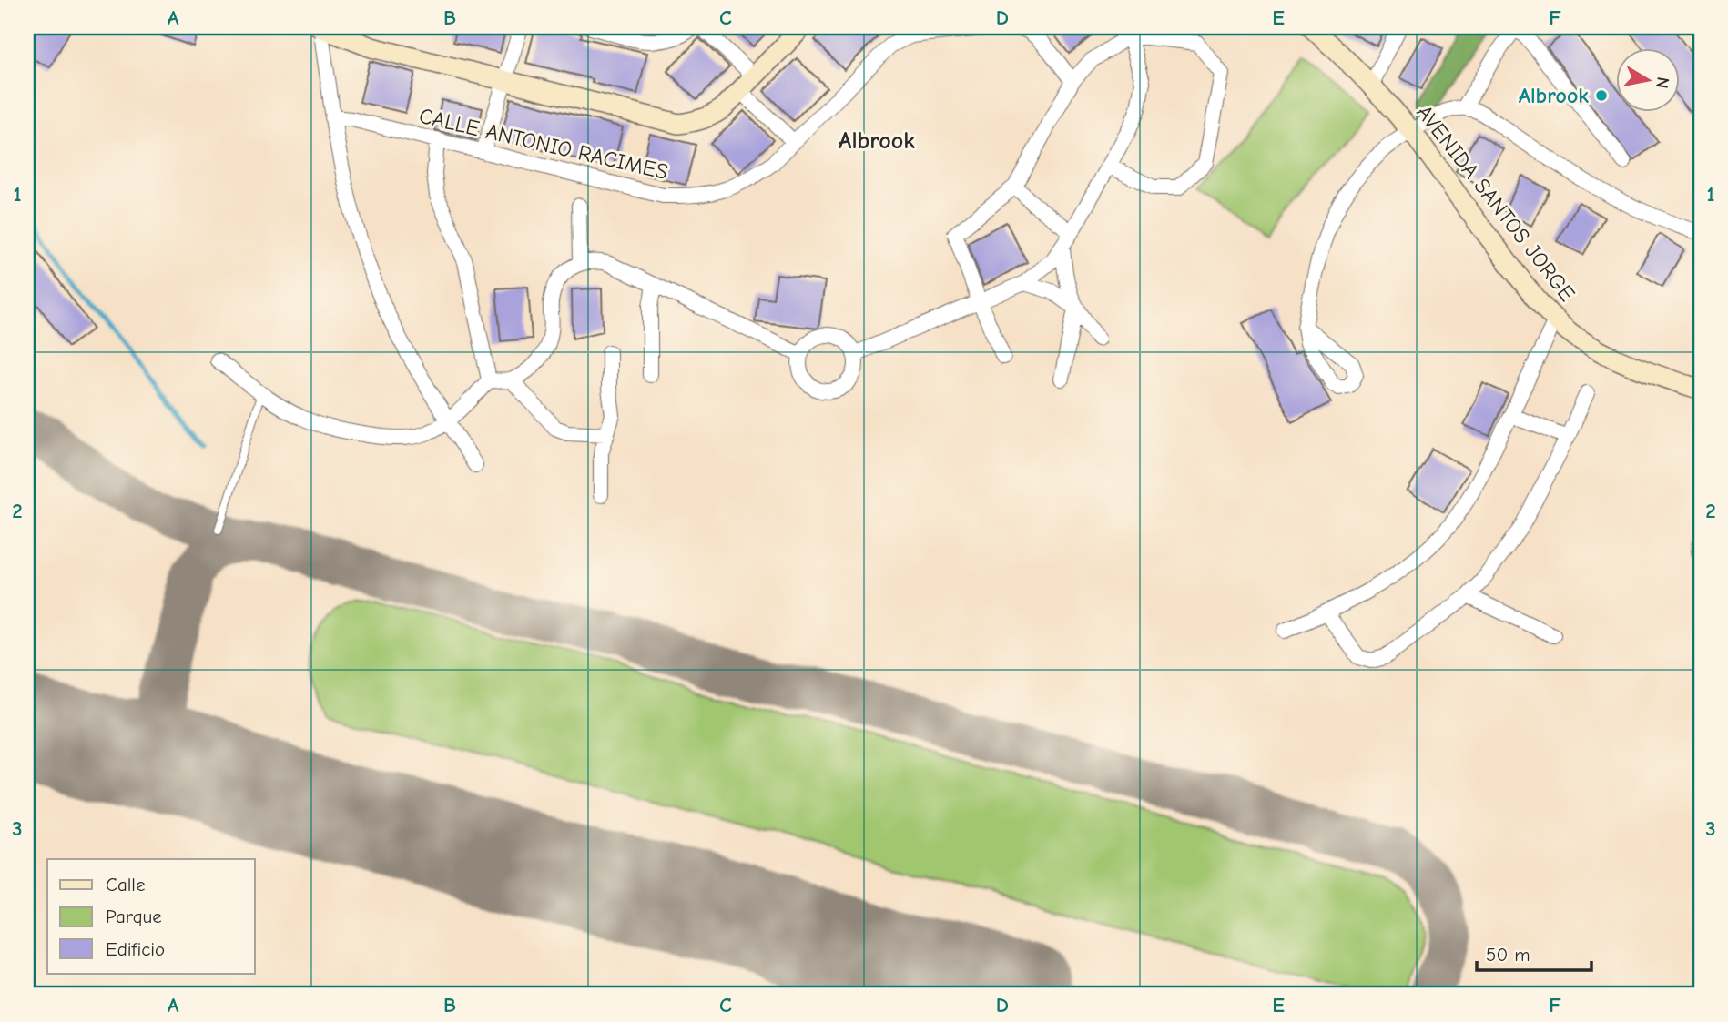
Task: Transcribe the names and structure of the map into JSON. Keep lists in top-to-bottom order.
{
  "streets": {
    "main road": ["AVENIDA SANTOS JORGE"],
    "street": ["CALLE ANTONIO RACIMES"]
  },
  "districts": ["Albrook"],
  "places": ["Albrook"],
  "legend": ["Calle", "Parque", "Edificio"],
  "scale_bar": "50 m",
  "north": "right",
  "grid": {
    "columns": [
      "A",
      "B",
      "C",
      "D",
      "E",
      "F"
    ],
    "rows": ["1", "2", "3"]
  }
}
